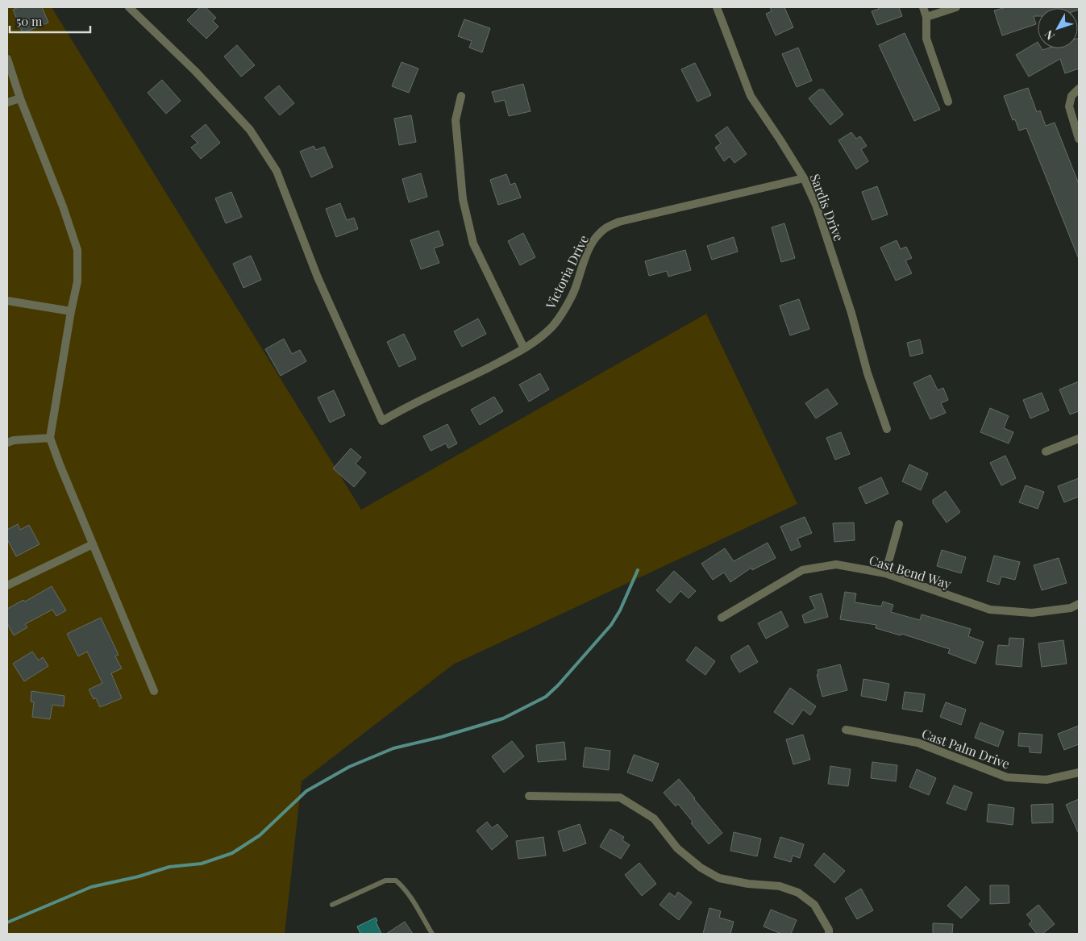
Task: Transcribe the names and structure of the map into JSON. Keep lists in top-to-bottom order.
{
  "streets": {
    "street": [
      "Sardis Drive",
      "Victoria Drive",
      "Cast Bend Way",
      "Cast Palm Drive"
    ]
  },
  "crossings": [
    ["Sardis Drive", "Victoria Drive"]
  ],
  "scale_bar": "50 m",
  "north": "bottom left"
}
